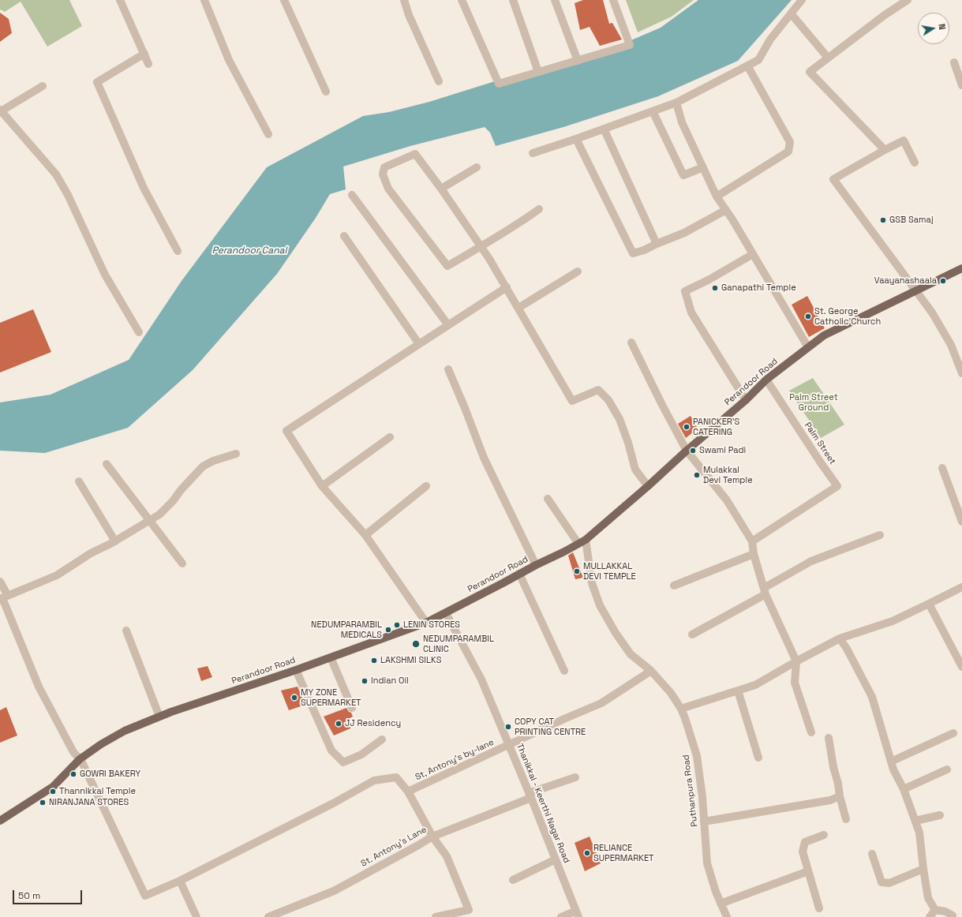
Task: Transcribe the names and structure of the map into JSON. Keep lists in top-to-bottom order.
{
  "streets": {
    "main road": ["Perandoor Road"],
    "street": [
      "Palm Street",
      "St, Antony's by-lane",
      "Puthanpura Road",
      "Thanikkal - Keerthi Nagar Road",
      "St. Antony's Lane"
    ]
  },
  "crossings": [
    ["Perandoor Road", "Palm Street"],
    ["Perandoor Road", "Puthanpura Road"],
    ["Perandoor Road", "Thanikkal - Keerthi Nagar Road"],
    ["St, Antony's by-lane", "Puthanpura Road"],
    ["St, Antony's by-lane", "Thanikkal - Keerthi Nagar Road"],
    ["Thanikkal - Keerthi Nagar Road", "St. Antony's Lane"]
  ],
  "water": ["Perandoor Canal"],
  "parks": ["Palm Street Ground"],
  "places": [
    "GSB Samaj",
    "Vaayanashaala",
    "Ganapathi Temple",
    "St. George Catholic Church",
    "PANICKER'S CATERING",
    "Swami Padi",
    "Mulakkal Devi Temple",
    "MULLAKKAL DEVI TEMPLE",
    "LENIN STORES",
    "NEDUMPARAMBIL MEDICALS",
    "NEDUMPARAMBIL CLINIC",
    "LAKSHMI SILKS",
    "Indian Oil",
    "MY ZONE SUPERMARKET",
    "JJ Residency",
    "COPY CAT PRINTING CENTRE",
    "GOWRI BAKERY",
    "Thannikkal Temple",
    "NIRANJANA STORES",
    "RELIANCE SUPERMARKET"
  ],
  "scale_bar": "50 m",
  "north": "right"
}
